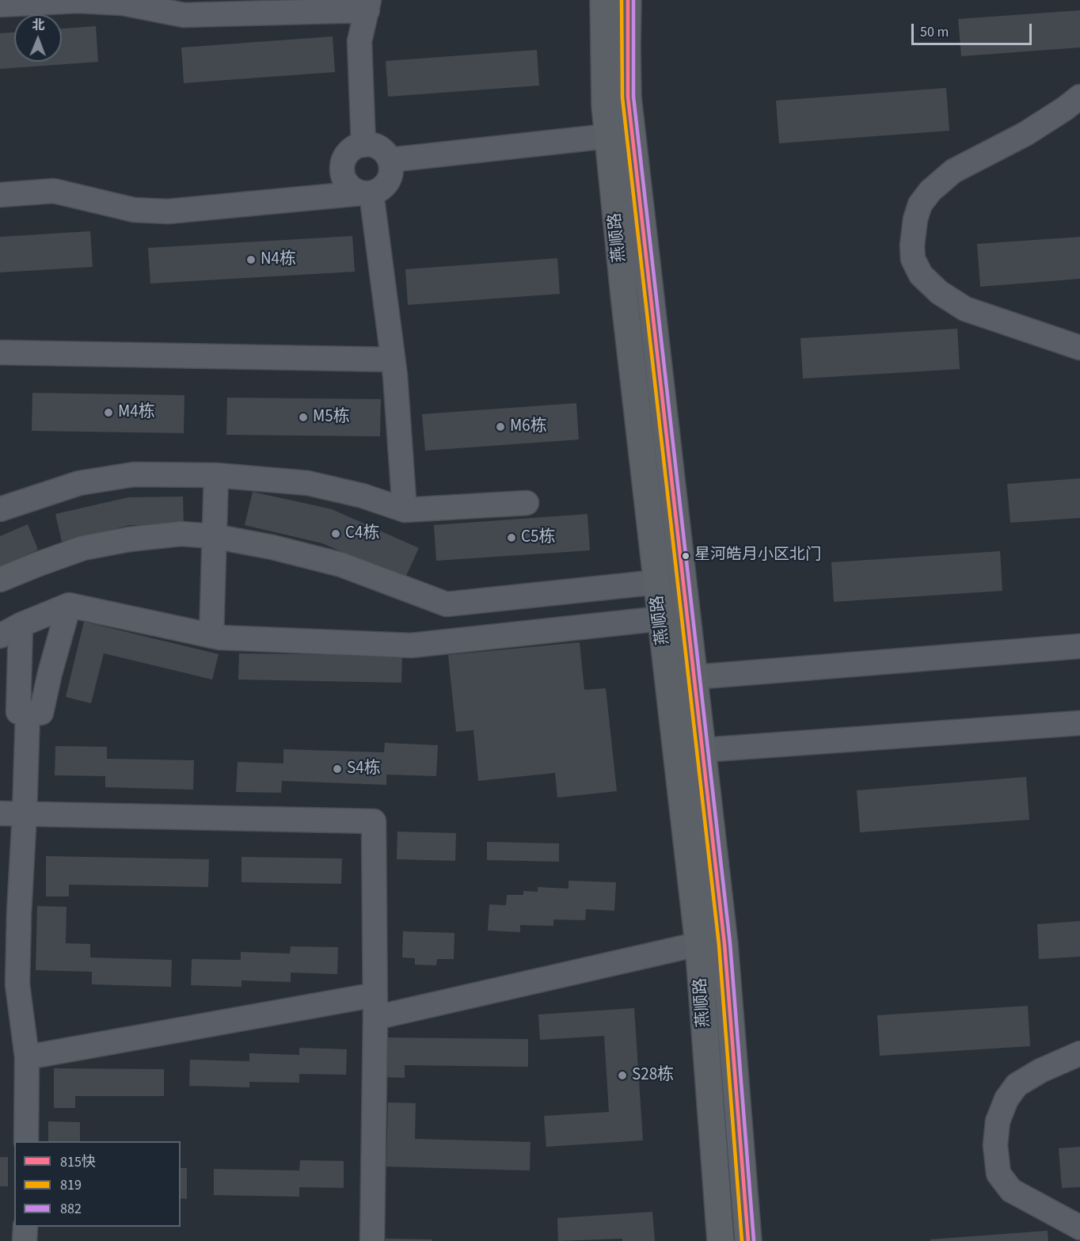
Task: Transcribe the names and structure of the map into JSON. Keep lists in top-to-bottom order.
{
  "streets": {
    "main road": ["燕顺路"]
  },
  "places": [
    "N4栋",
    "M4栋",
    "M5栋",
    "M6栋",
    "C4栋",
    "C5栋",
    "星河皓月小区北门",
    "S4栋",
    "S28栋"
  ],
  "lines": ["transit line 815快", "transit line 819", "transit line 882"],
  "legend": ["815快", "819", "882"],
  "scale_bar": "50 m",
  "north": "top"
}
